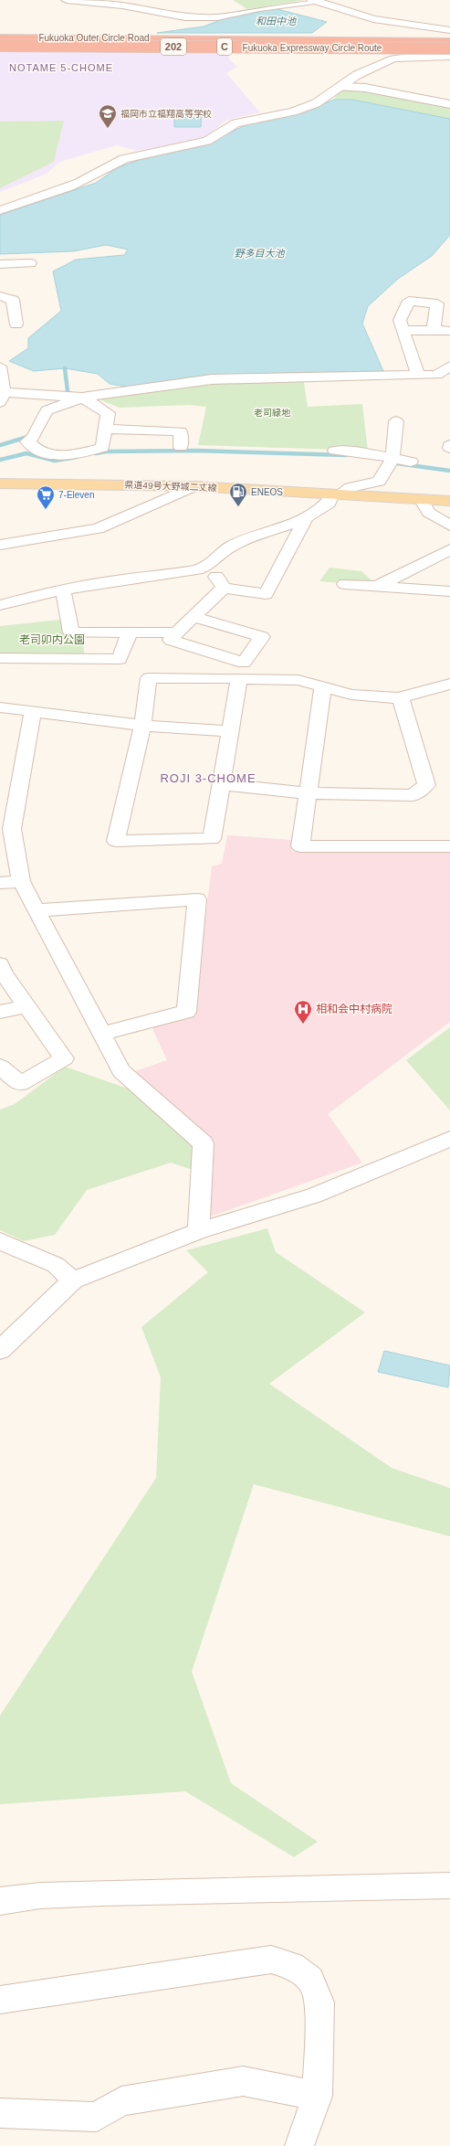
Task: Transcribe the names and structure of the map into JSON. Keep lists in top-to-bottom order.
{
  "streets": {
    "highway": [
      "Fukuoka Outer Circle Road",
      "202",
      "C",
      "Fukuoka Expressway Circle Route"
    ],
    "main road": ["県道49号大野城二丈線"]
  },
  "crossings": [
    ["Fukuoka Outer Circle Road", "Fukuoka Expressway Circle Route"]
  ],
  "districts": ["NOTAME 5-CHOME", "ROJI 3-CHOME"],
  "water": ["和田中池", "野多目大池"],
  "parks": ["老司緑地", "老司卯内公園"],
  "places": {
    "school or university": ["福岡市立福翔高等学校"],
    "fuel station": ["ENEOS"],
    "supermarket": ["7-Eleven"],
    "hospital": ["相和会中村病院"]
  }
}
